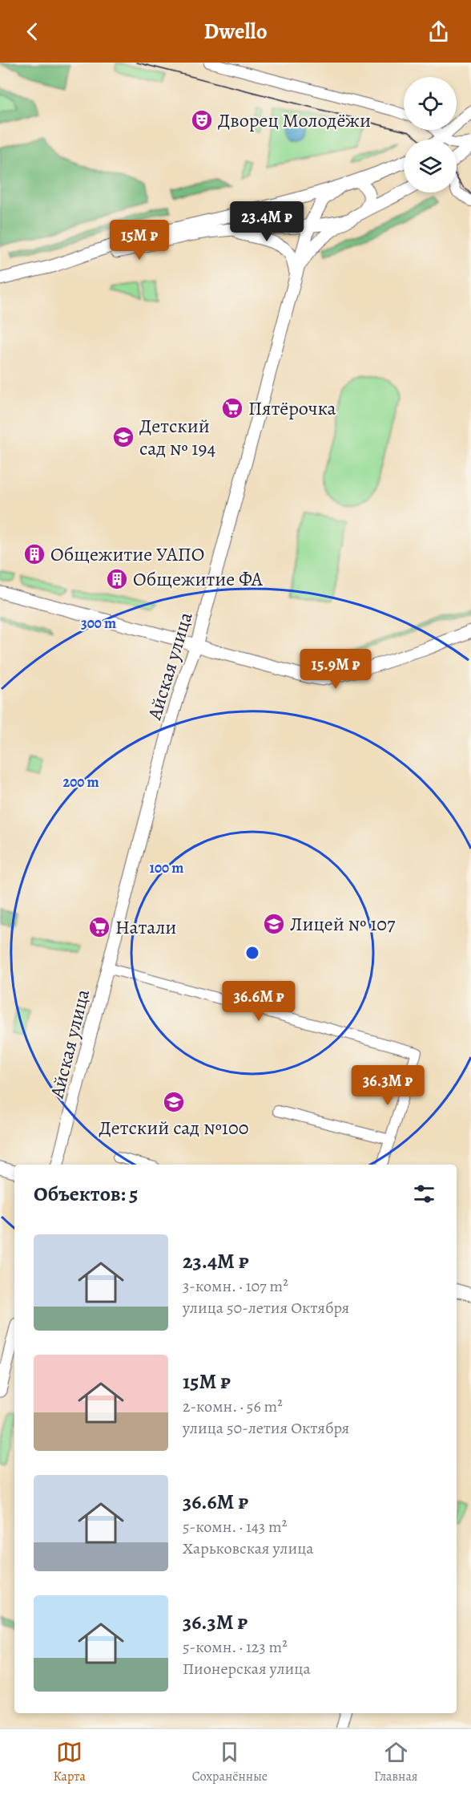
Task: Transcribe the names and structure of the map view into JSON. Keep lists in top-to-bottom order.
{
  "streets": {
    "main road": ["Айская улица"]
  },
  "places": {
    "theatre": ["Дворец Молодёжи"],
    "supermarket": ["Пятёрочка", "Натали"],
    "school or university": ["Детский сад № 194", "Лицей № 107", "Детский сад №100"],
    "building": ["Общежитие УАПО", "Общежитие ФА"]
  },
  "page": {
    "header": "Dwello",
    "price": [
      "23.4M ₽",
      "15M ₽",
      "15.9M ₽",
      "36.6M ₽",
      "36.3M ₽"
    ],
    "heading": "Объектов: 5",
    "list": [
      {
        "name": "23.4M ₽",
        "note": "3-комн. · 107 m² · улица 50-летия Октября"
      },
      {
        "name": "15M ₽",
        "note": "2-комн. · 56 m² · улица 50-летия Октября"
      },
      {
        "name": "36.6M ₽",
        "note": "5-комн. · 143 m² · Харьковская улица"
      },
      {
        "name": "36.3M ₽",
        "note": "5-комн. · 123 m² · Пионерская улица"
      }
    ],
    "tabs": ["Карта", "Сохранённые", "Главная"]
  },
  "rings": ["300 m", "200 m", "100 m"]
}
